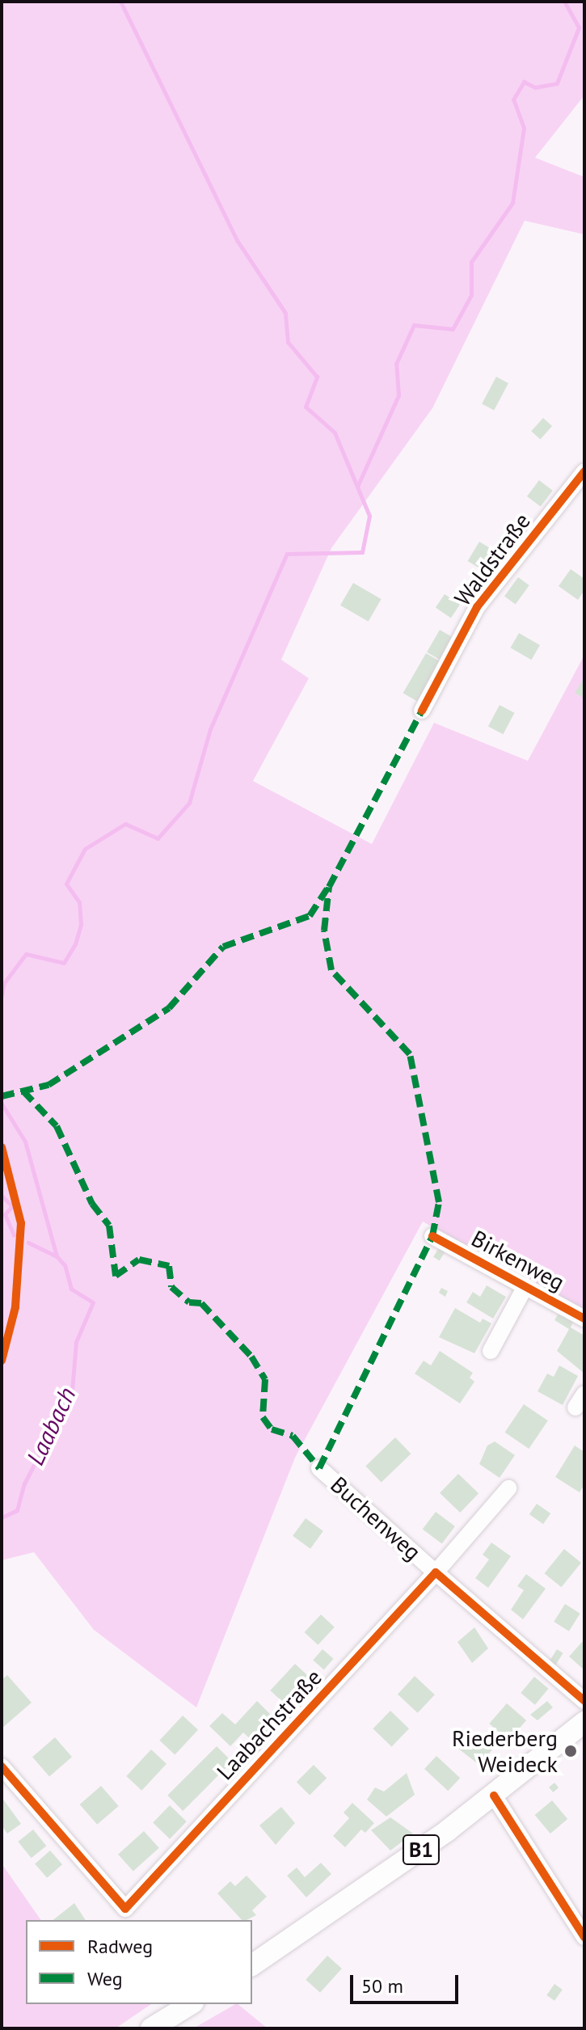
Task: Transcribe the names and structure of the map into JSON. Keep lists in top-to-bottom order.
{
  "streets": {
    "main road": ["B1"],
    "street": [
      "Waldstraße",
      "Birkenweg",
      "Buchenweg",
      "Laabachstraße"
    ]
  },
  "crossings": [
    ["Buchenweg", "Laabachstraße"]
  ],
  "water": ["Laabach"],
  "places": ["Riederberg Weideck"],
  "legend": ["Radweg", "Weg"],
  "scale_bar": "50 m"
}
